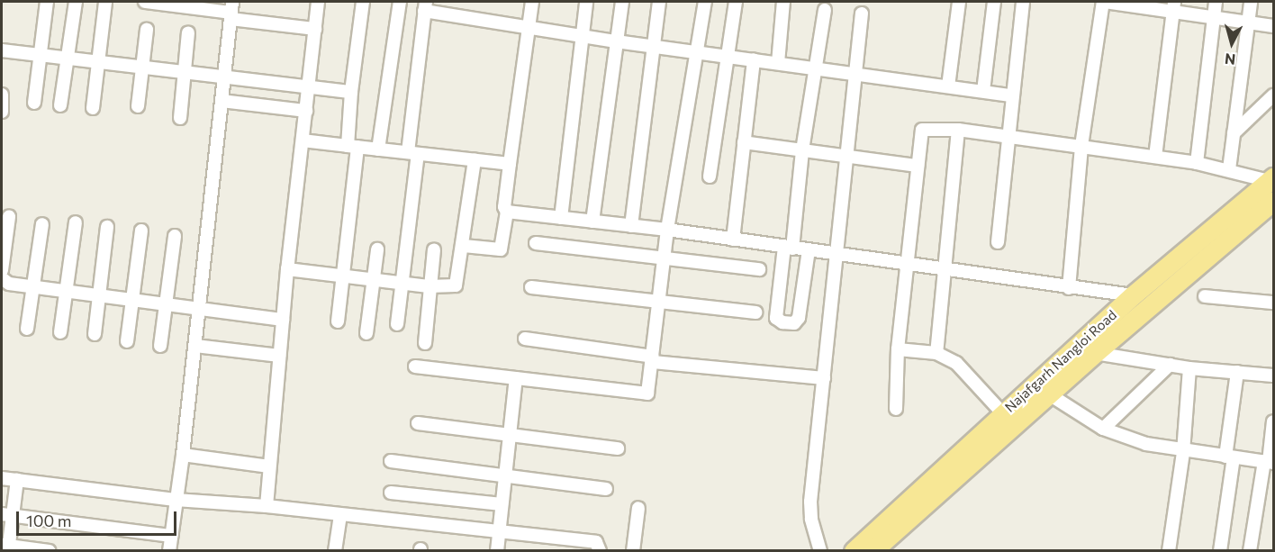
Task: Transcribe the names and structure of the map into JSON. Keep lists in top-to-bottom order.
{
  "streets": {
    "main road": ["Najafgarh Nangloi Road"]
  },
  "scale_bar": "100 m",
  "north": "bottom"
}
